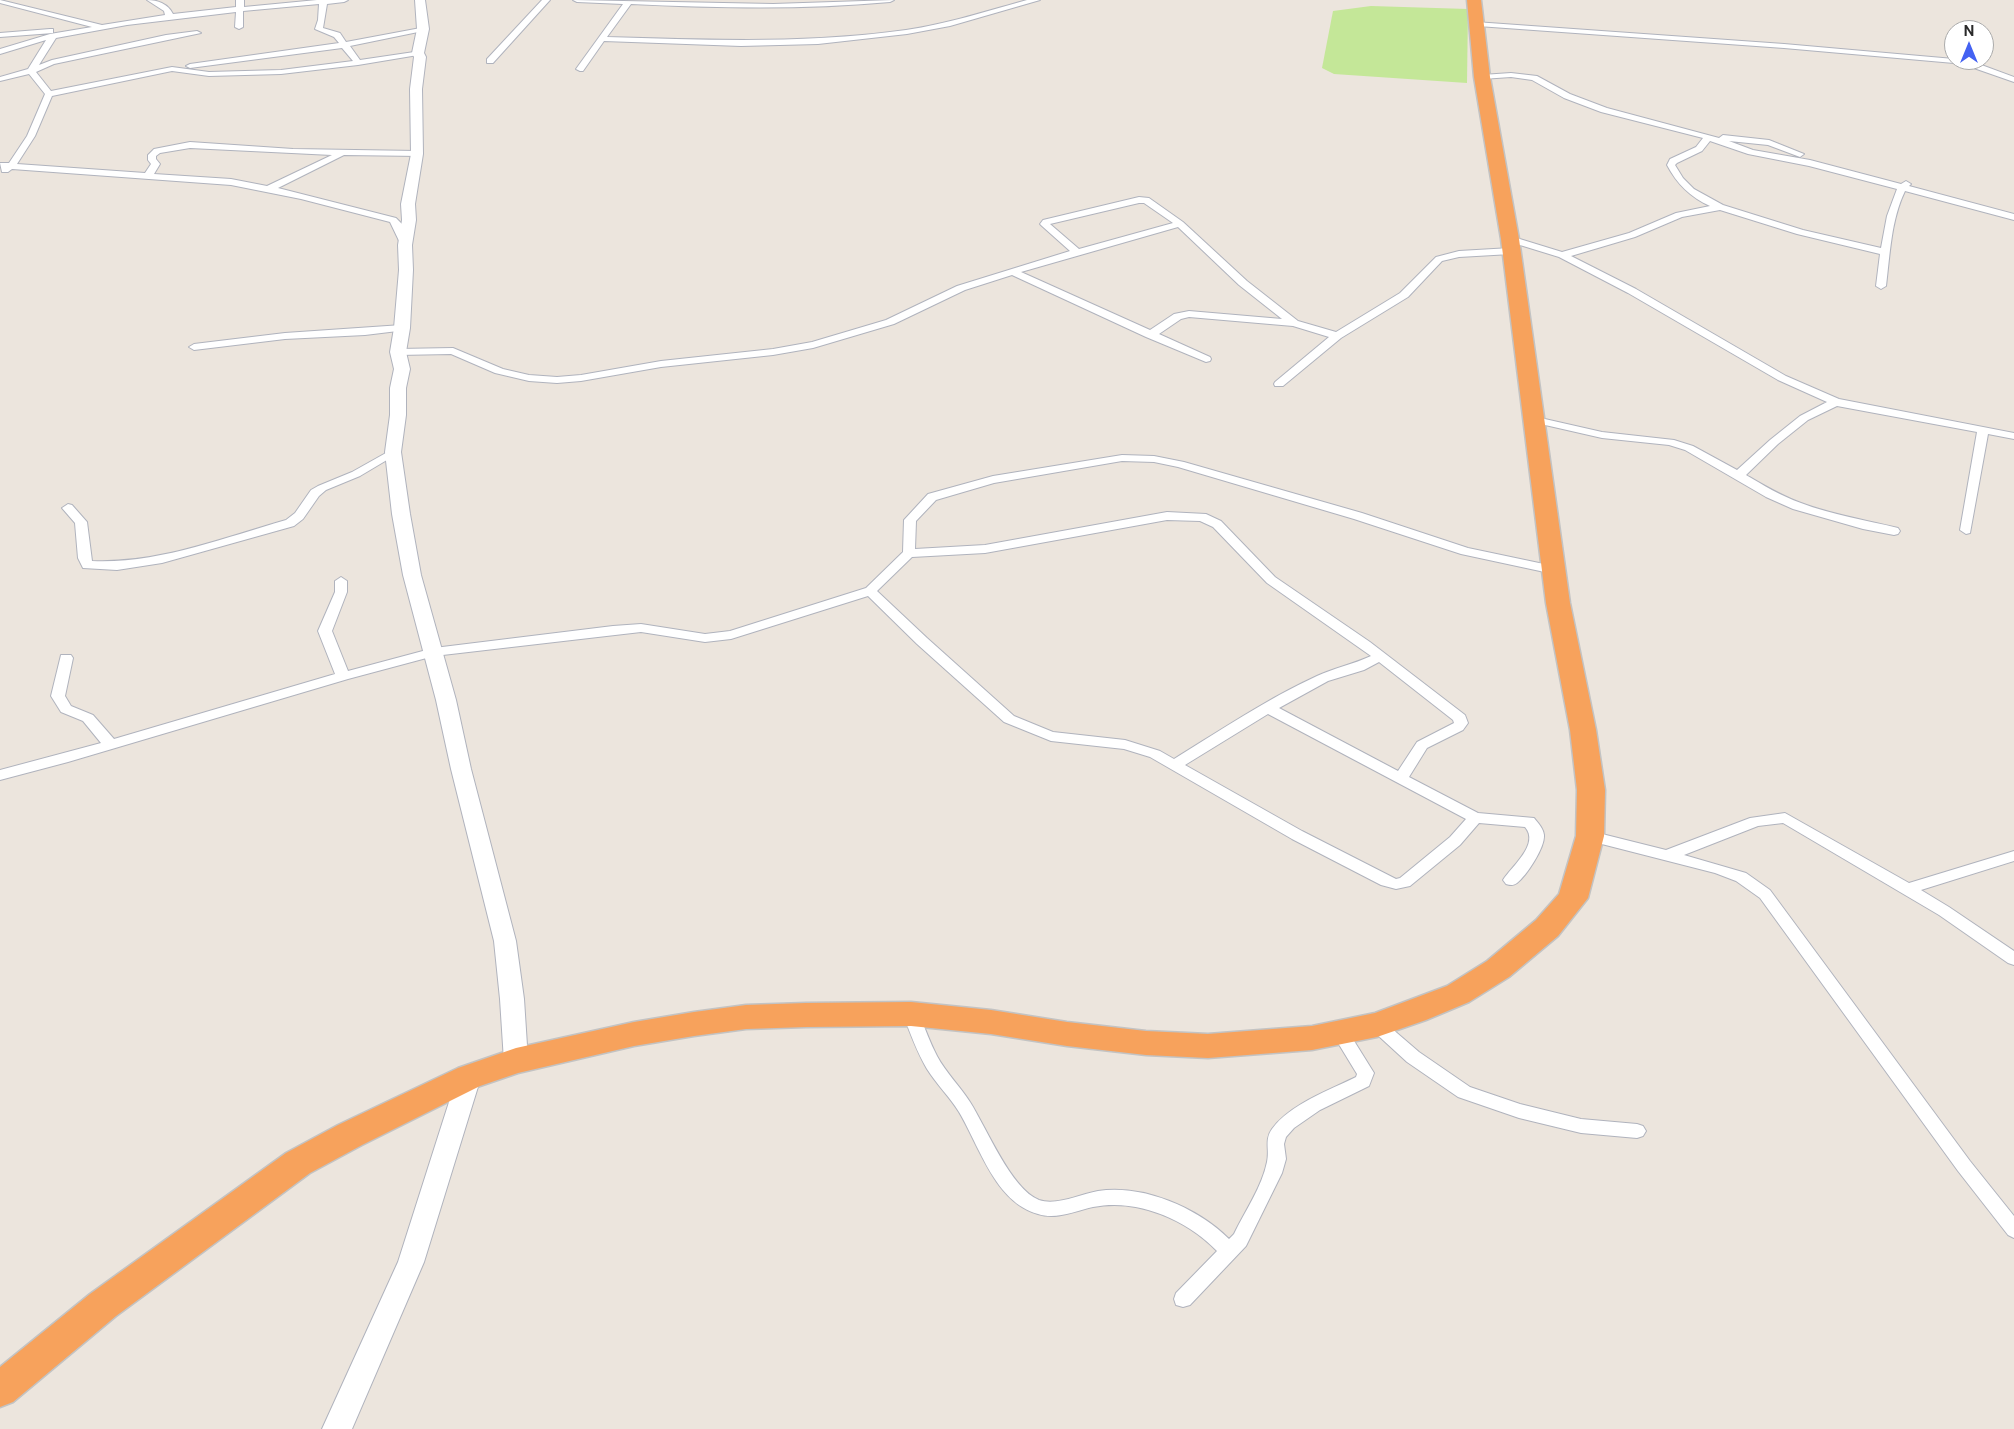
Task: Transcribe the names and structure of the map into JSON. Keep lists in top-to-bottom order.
{
  "north": "top"
}
